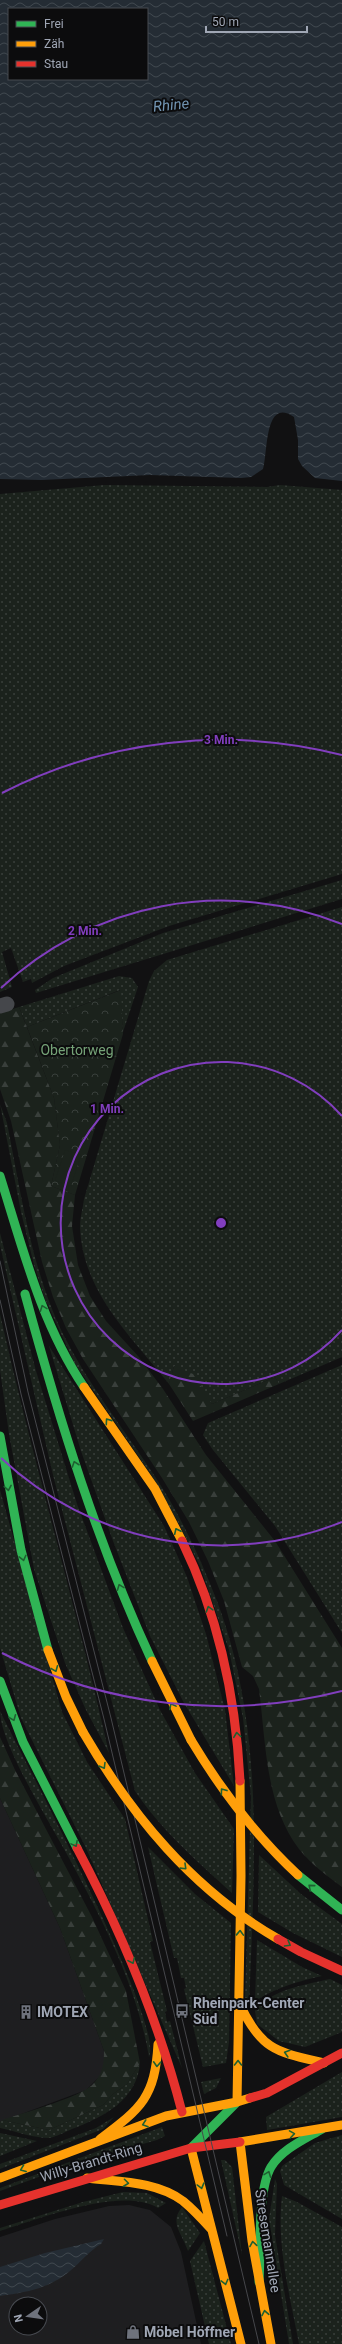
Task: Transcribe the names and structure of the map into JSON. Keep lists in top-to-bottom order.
{
  "streets": {
    "main road": ["Willy-Brandt-Ring", "Stresemannallee"]
  },
  "crossings": [
    ["Willy-Brandt-Ring", "Stresemannallee"]
  ],
  "water": ["Rhine"],
  "parks": ["Obertorweg"],
  "places": {
    "bus stop": ["Rheinpark-Center Süd"],
    "building": ["IMOTEX"],
    "shop": ["Möbel Höffner"]
  },
  "legend": ["Frei", "Zäh", "Stau"],
  "scale_bar": "50 m",
  "north": "left",
  "rings": ["3 Min.", "2 Min.", "1 Min."]
}
